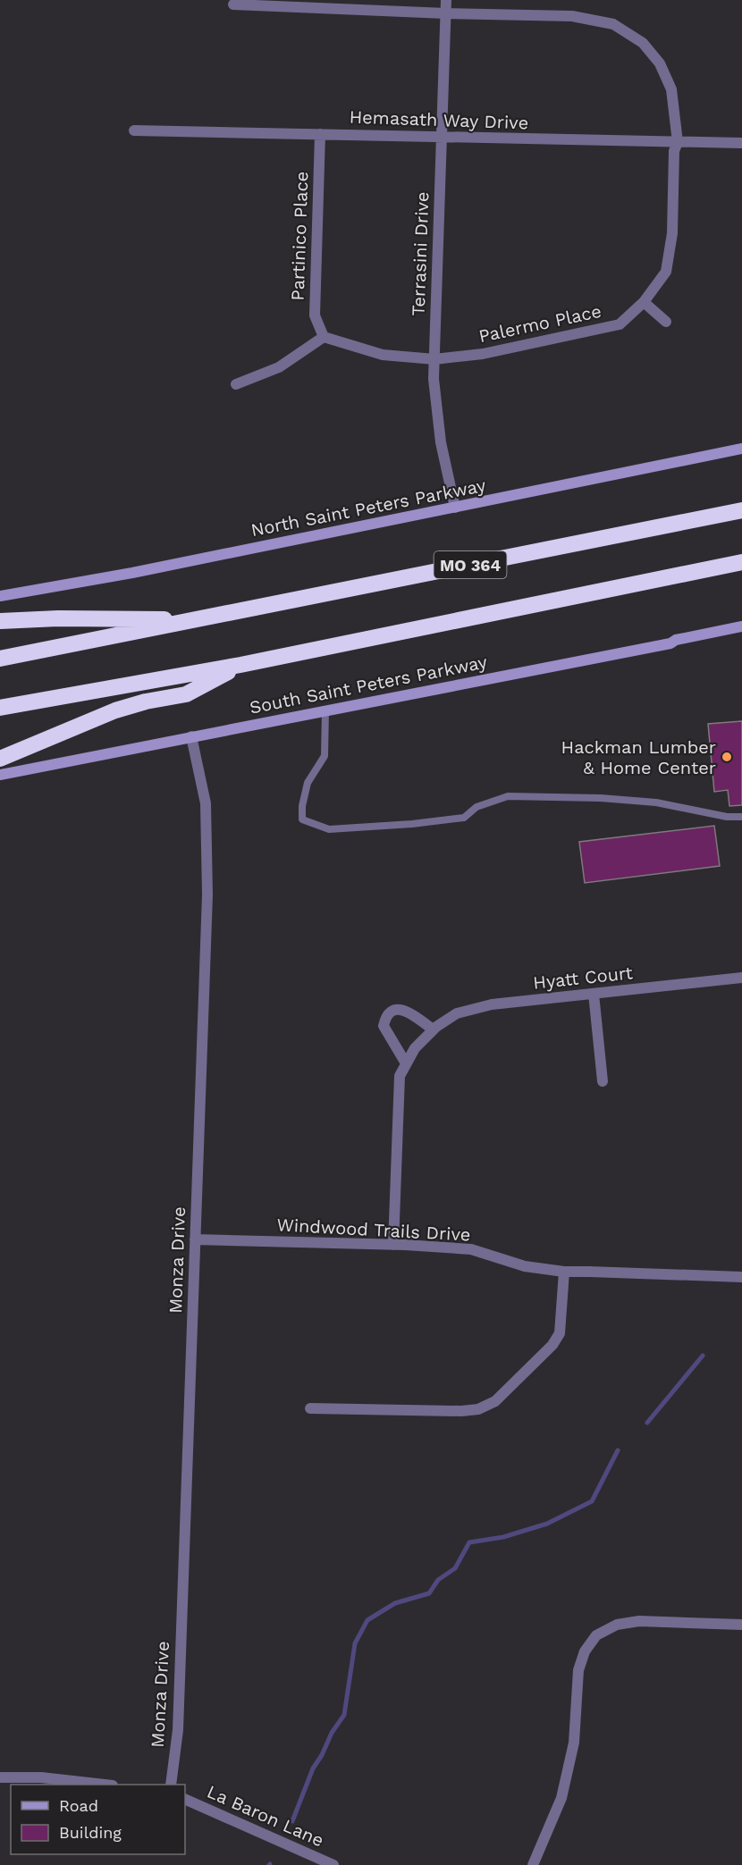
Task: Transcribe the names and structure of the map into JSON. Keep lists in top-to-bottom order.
{
  "streets": {
    "highway": ["MO 364"],
    "main road": ["North Saint Peters Parkway", "South Saint Peters Parkway"],
    "street": [
      "Hemasath Way Drive",
      "Partinico Place",
      "Terrasini Drive",
      "Palermo Place",
      "Hyatt Court",
      "Windwood Trails Drive",
      "Monza Drive",
      "La Baron Lane"
    ]
  },
  "crossings": [
    ["Hemasath Way Drive", "Partinico Place"],
    ["Hemasath Way Drive", "Terrasini Drive"],
    ["Hemasath Way Drive", "Palermo Place"],
    ["Terrasini Drive", "Palermo Place"],
    ["Terrasini Drive", "North Saint Peters Parkway"],
    ["South Saint Peters Parkway", "Monza Drive"],
    ["Hyatt Court", "Windwood Trails Drive"],
    ["Windwood Trails Drive", "Monza Drive"]
  ],
  "places": ["Hackman Lumber & Home Center"],
  "legend": ["Road", "Building"]
}
